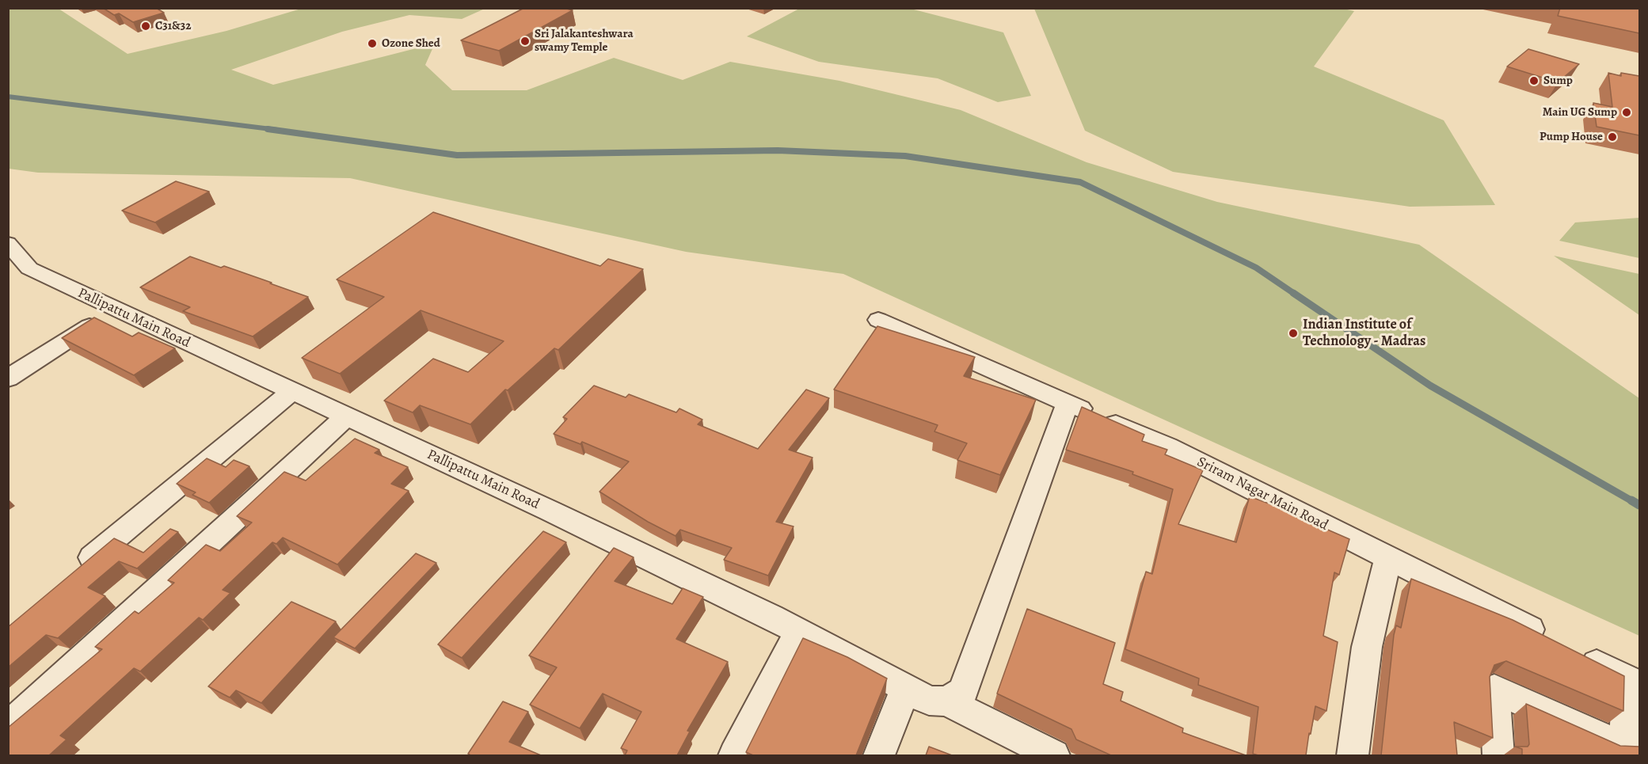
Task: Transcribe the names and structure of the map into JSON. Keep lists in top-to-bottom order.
{
  "streets": {
    "street": ["Pallipattu Main Road", "Sriram Nagar Main Road"]
  },
  "places": [
    "C31&32",
    "Sri Jalakanteshwara swamy Temple",
    "Ozone Shed",
    "Sump",
    "Main UG Sump",
    "Pump House",
    "Indian Institute of Technology - Madras"
  ]
}
